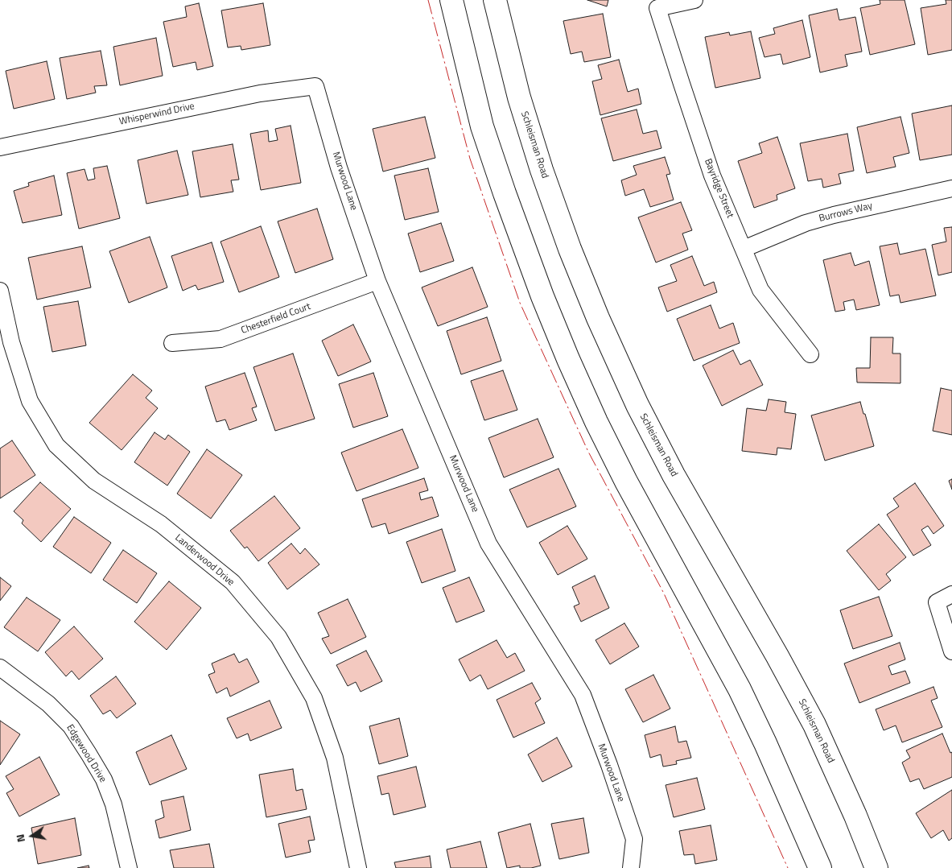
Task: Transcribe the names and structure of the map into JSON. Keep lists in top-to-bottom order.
{
  "streets": {
    "main road": ["Schleisman Road"],
    "street": [
      "Whisperwind Drive",
      "Murwood Lane",
      "Bayridge Street",
      "Burrows Way",
      "Chesterfield Court",
      "Landerwood Drive",
      "Edgewood Drive"
    ]
  },
  "crossings": [
    ["Whisperwind Drive", "Murwood Lane"],
    ["Murwood Lane", "Chesterfield Court"],
    ["Bayridge Street", "Burrows Way"]
  ],
  "north": "left"
}
